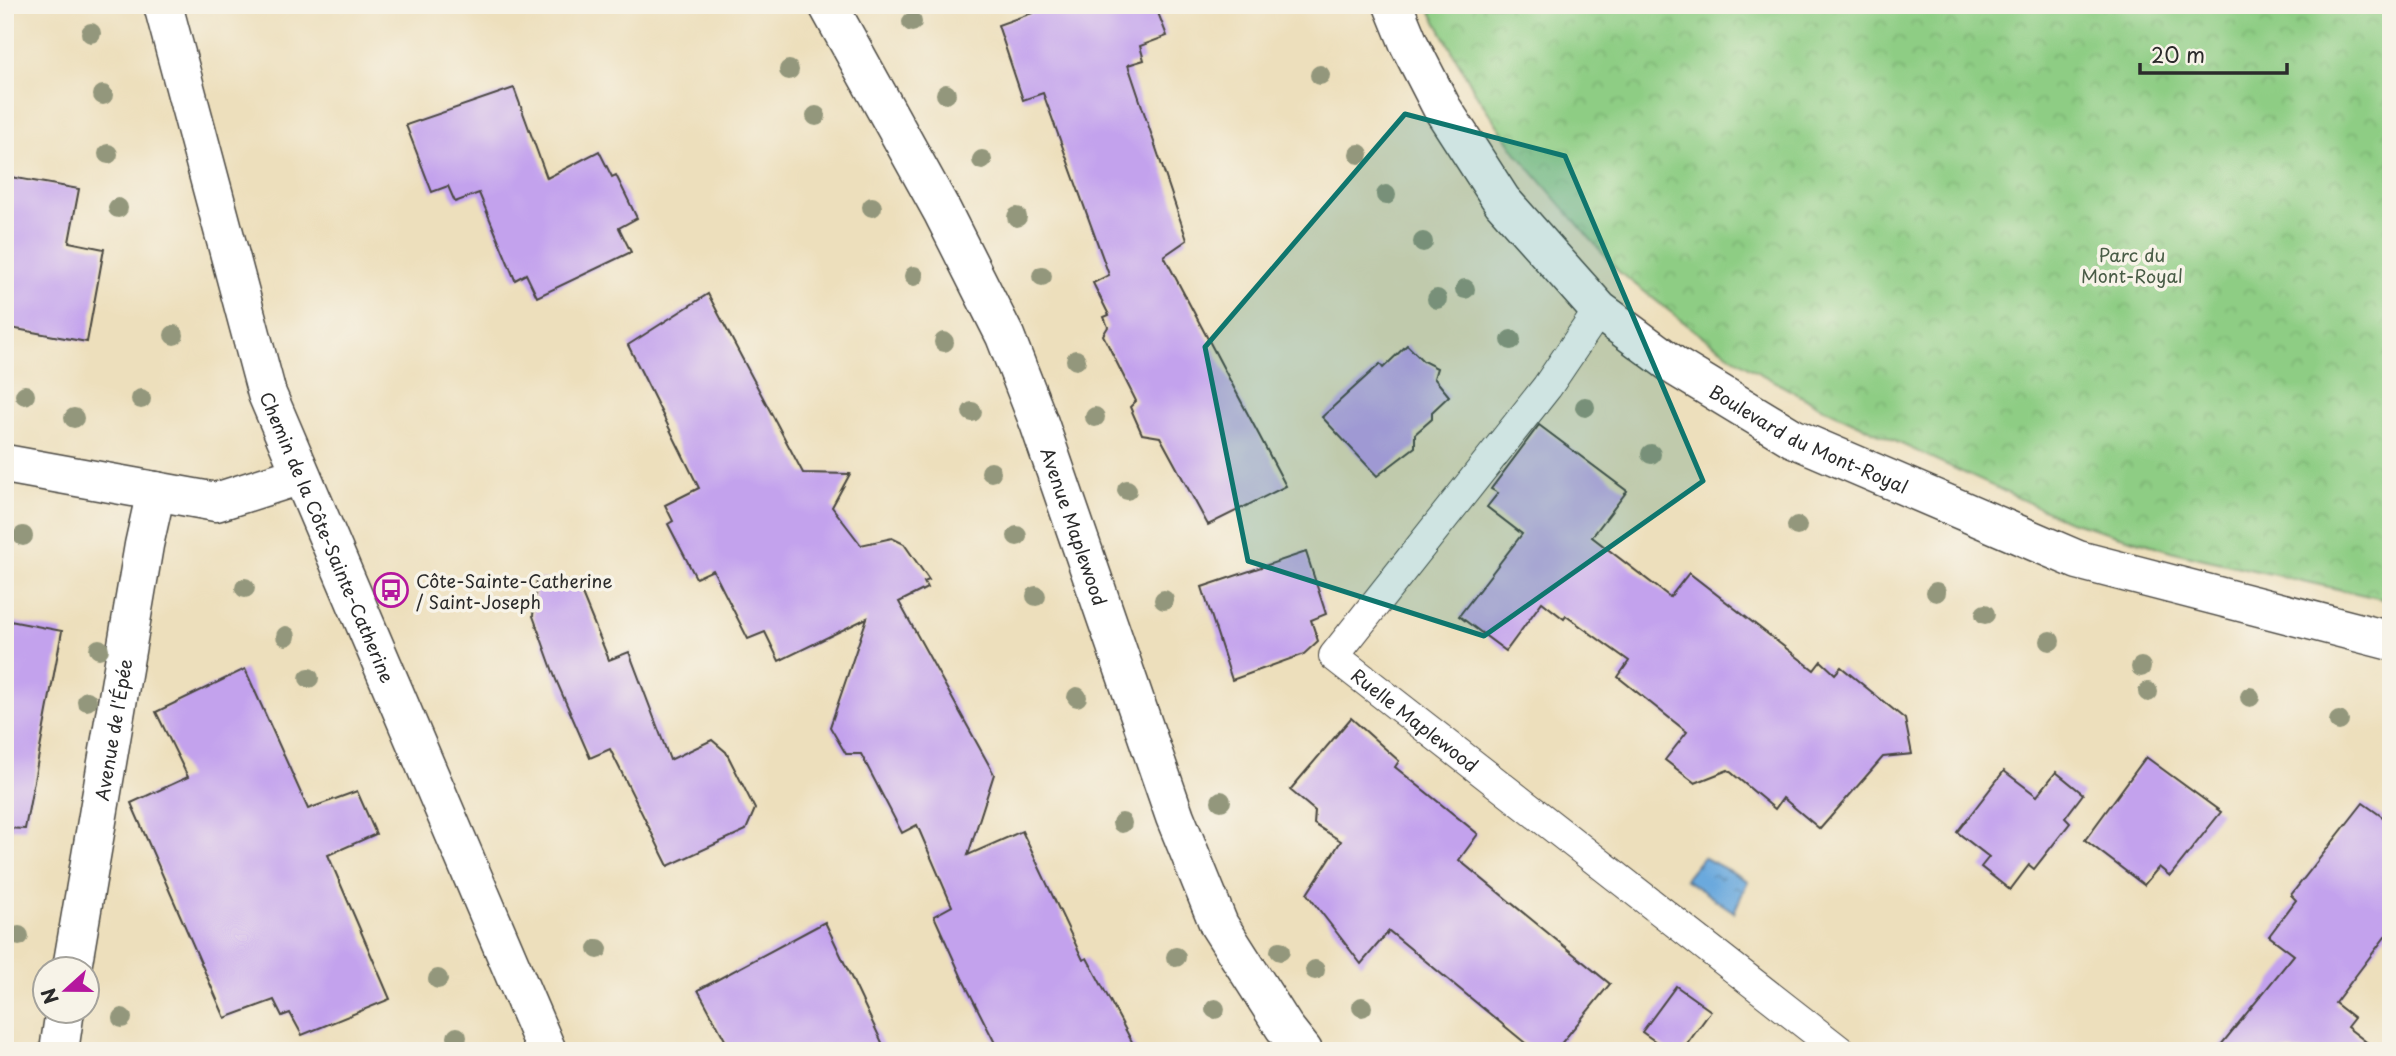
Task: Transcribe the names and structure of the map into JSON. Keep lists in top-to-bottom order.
{
  "streets": {
    "street": [
      "Boulevard du Mont-Royal",
      "Avenue Maplewood",
      "Chemin de la Côte-Sainte-Catherine",
      "Avenue de l'Épée"
    ],
    "lane": ["Ruelle Maplewood"]
  },
  "crossings": [
    ["Boulevard du Mont-Royal", "Ruelle Maplewood"]
  ],
  "parks": ["Parc du Mont-Royal"],
  "places": {
    "bus stop": ["Côte-Sainte-Catherine / Saint-Joseph"]
  },
  "scale_bar": "20 m",
  "north": "left"
}
